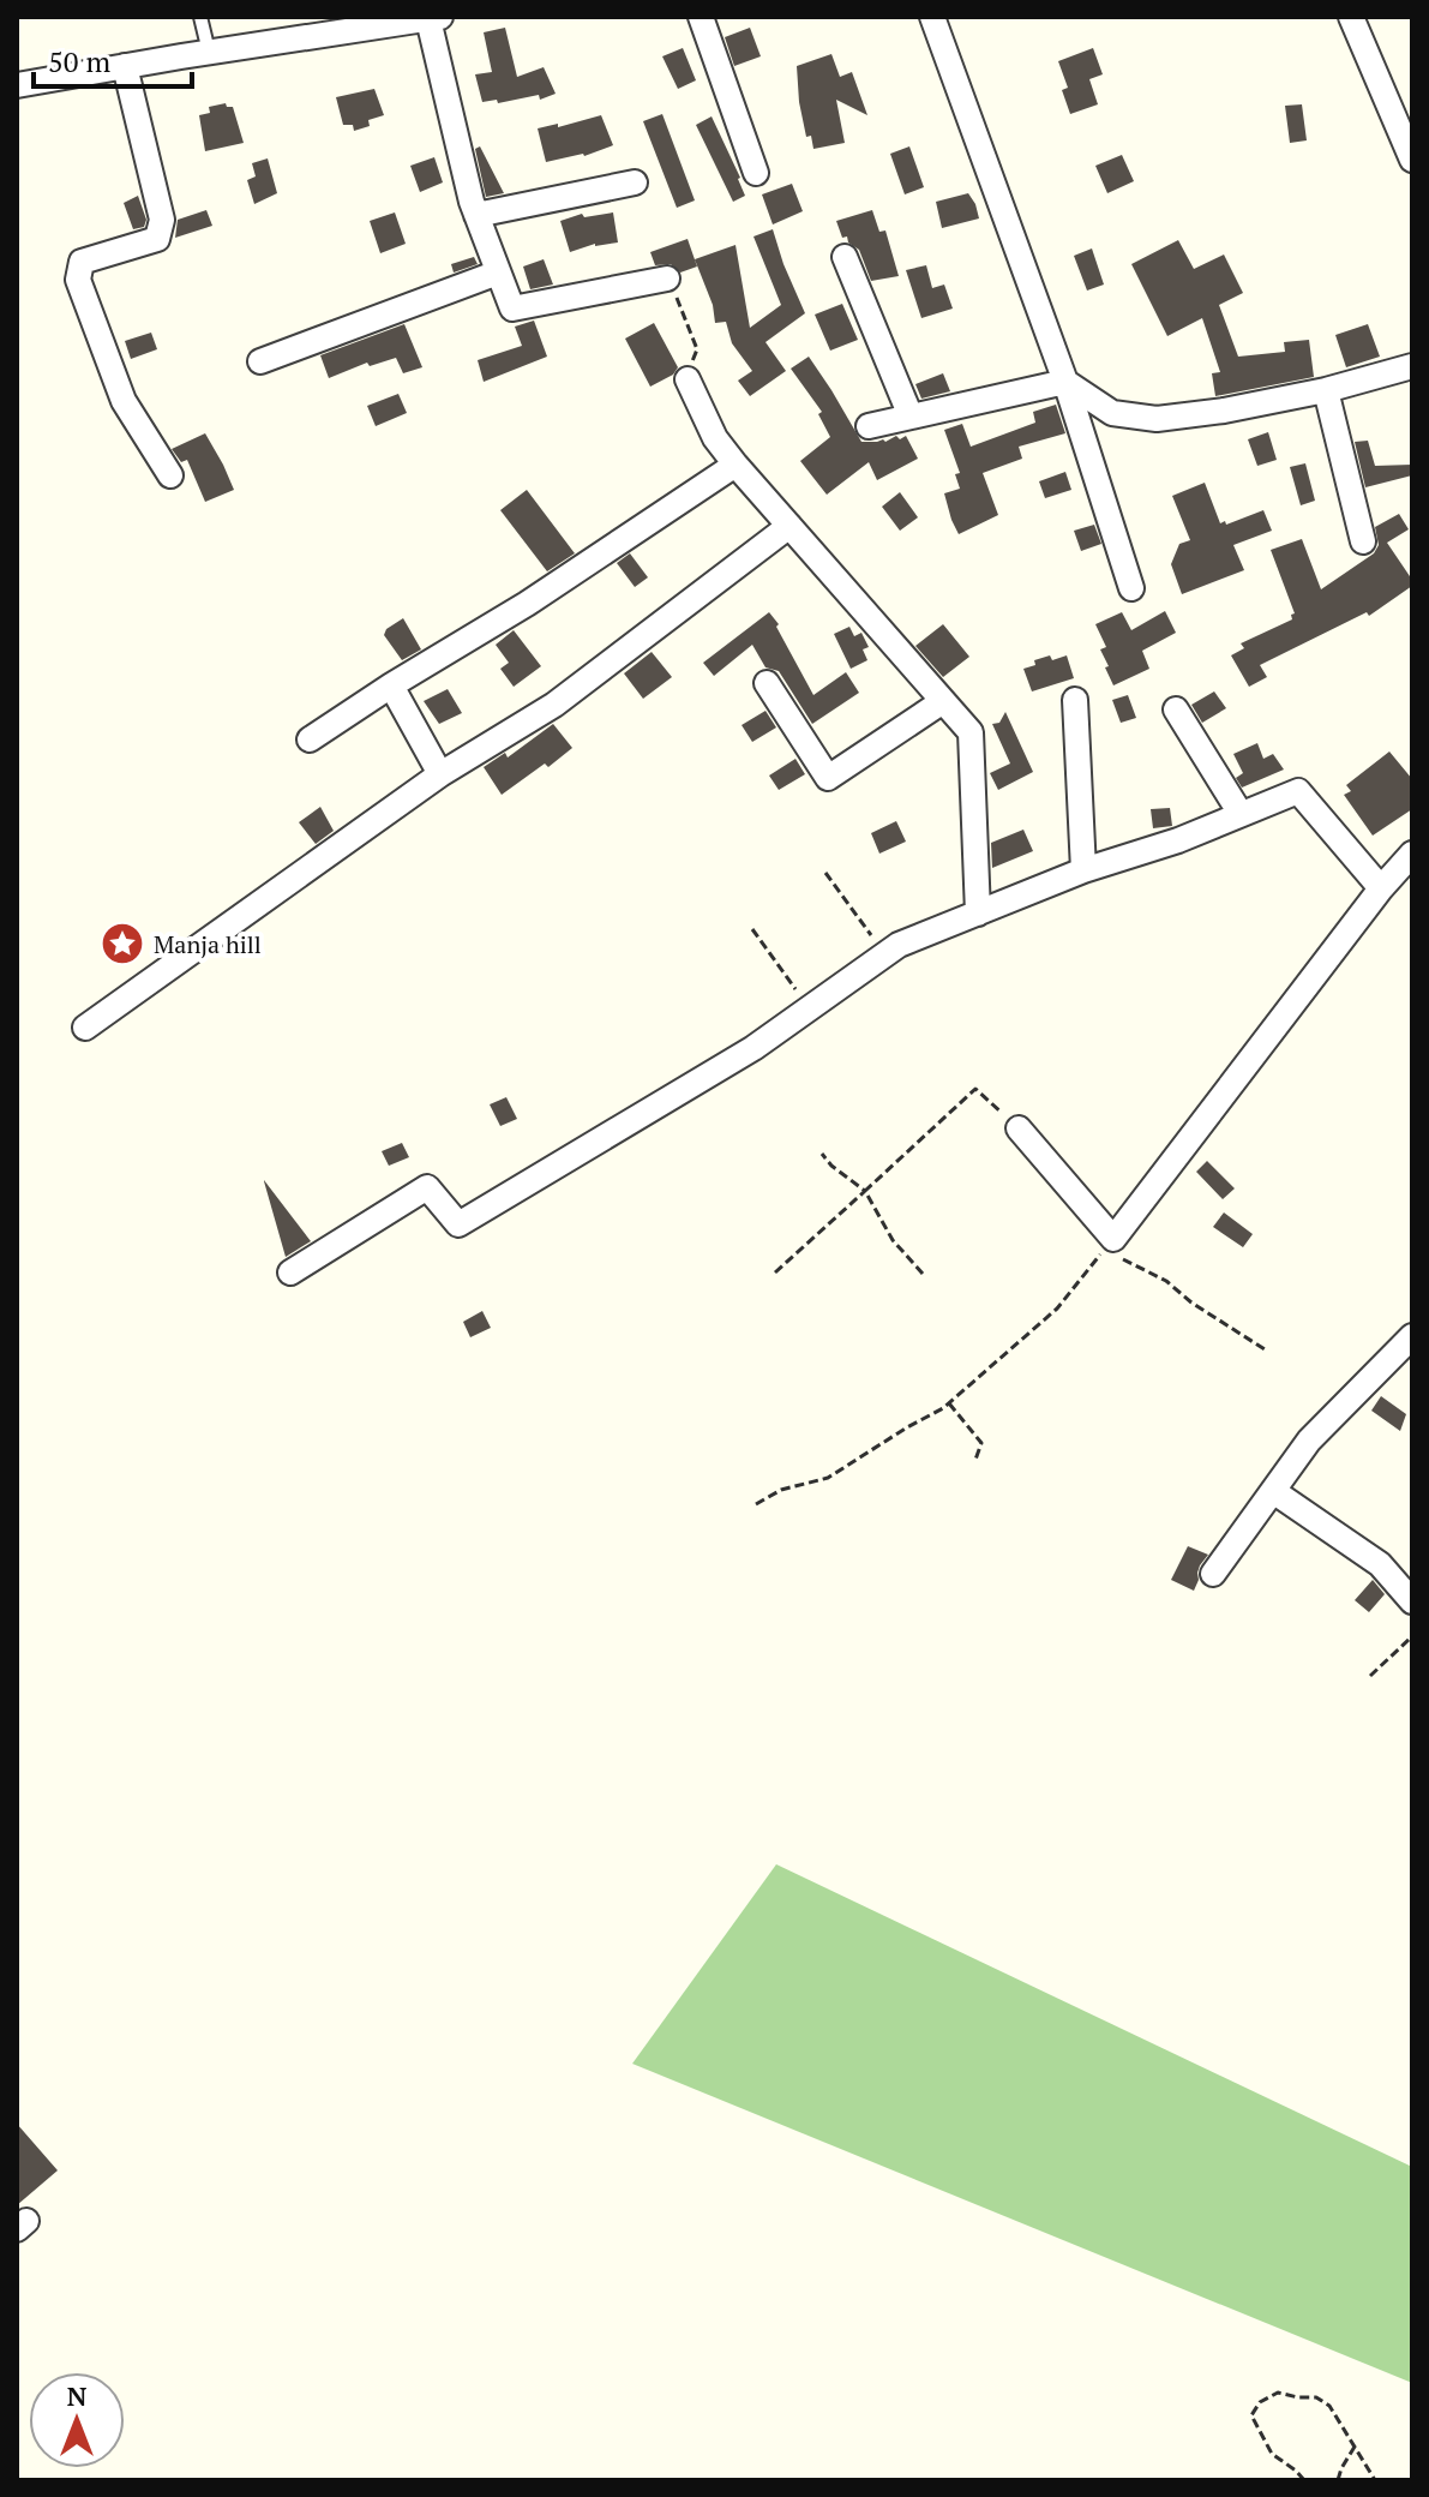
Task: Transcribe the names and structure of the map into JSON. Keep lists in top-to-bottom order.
{
  "places": {
    "place": ["Manja hill"]
  },
  "scale_bar": "50 m",
  "north": "top"
}
